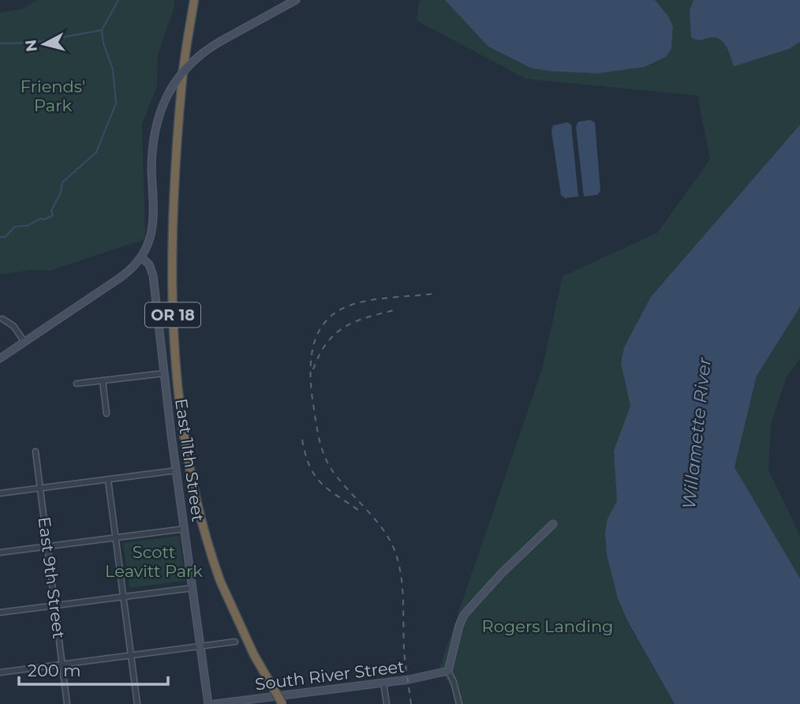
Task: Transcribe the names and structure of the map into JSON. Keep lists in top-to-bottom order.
{
  "streets": {
    "highway": ["OR 18"],
    "street": ["East 11th Street", "East 9th Street", "South River Street"]
  },
  "crossings": [
    ["OR 18", "South River Street"]
  ],
  "water": ["Willamette River"],
  "parks": ["Friends' Park", "Scott Leavitt Park", "Rogers Landing"],
  "scale_bar": "200 m",
  "north": "left"
}
